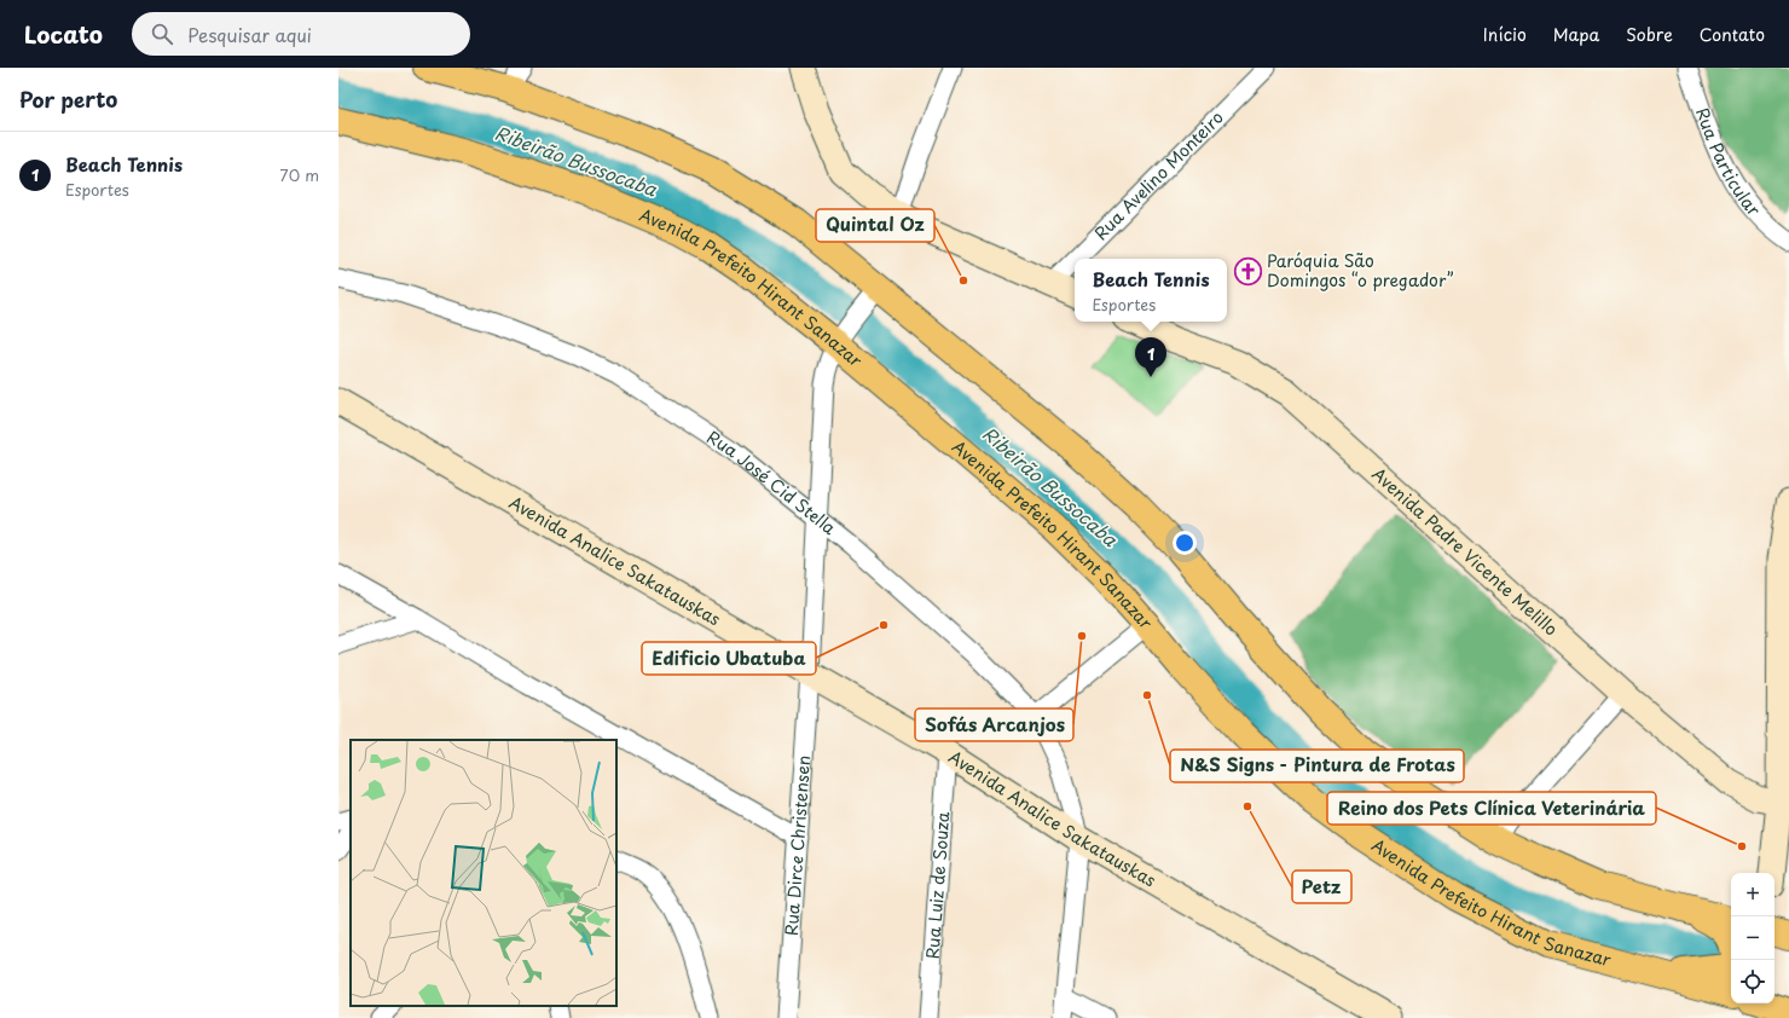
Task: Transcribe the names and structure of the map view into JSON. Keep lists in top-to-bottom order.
{
  "streets": {
    "main road": ["Avenida Prefeito Hirant Sanazar", "Avenida Padre Vicente Melillo", "Avenida Analice Sakatauskas"],
    "street": [
      "Rua Particular",
      "Rua Avelino Monteiro",
      "Rua José Cid Stella",
      "Rua Dirce Christensen",
      "Rua Luiz de Souza"
    ]
  },
  "crossings": [
    ["Avenida Prefeito Hirant Sanazar", "Rua Dirce Christensen"],
    ["Rua José Cid Stella", "Avenida Analice Sakatauskas"],
    ["Rua José Cid Stella", "Rua Dirce Christensen"],
    ["Avenida Analice Sakatauskas", "Rua Dirce Christensen"],
    ["Avenida Analice Sakatauskas", "Rua Luiz de Souza"]
  ],
  "water": ["Ribeirão Bussocaba"],
  "places": {
    "church": ["Paróquia São Domingos “o pregador”"],
    "other": [
      "Quintal Oz",
      "Edificio Ubatuba",
      "Sofás Arcanjos",
      "N&S Signs - Pintura de Frotas",
      "Petz",
      "Reino dos Pets Clínica Veterinária"
    ]
  },
  "page": {
    "header": "Locato",
    "search": "Pesquisar aqui",
    "nav": [
      "Início",
      "Mapa",
      "Sobre",
      "Contato"
    ],
    "heading": "Por perto",
    "list": [
      {
        "mark": "1",
        "name": "Beach Tennis",
        "note": "Esportes",
        "value": "70 m"
      }
    ],
    "popup": ["Beach Tennis", "Esportes"],
    "pins": "1",
    "map_buttons": ["+", "−"]
  }
}
